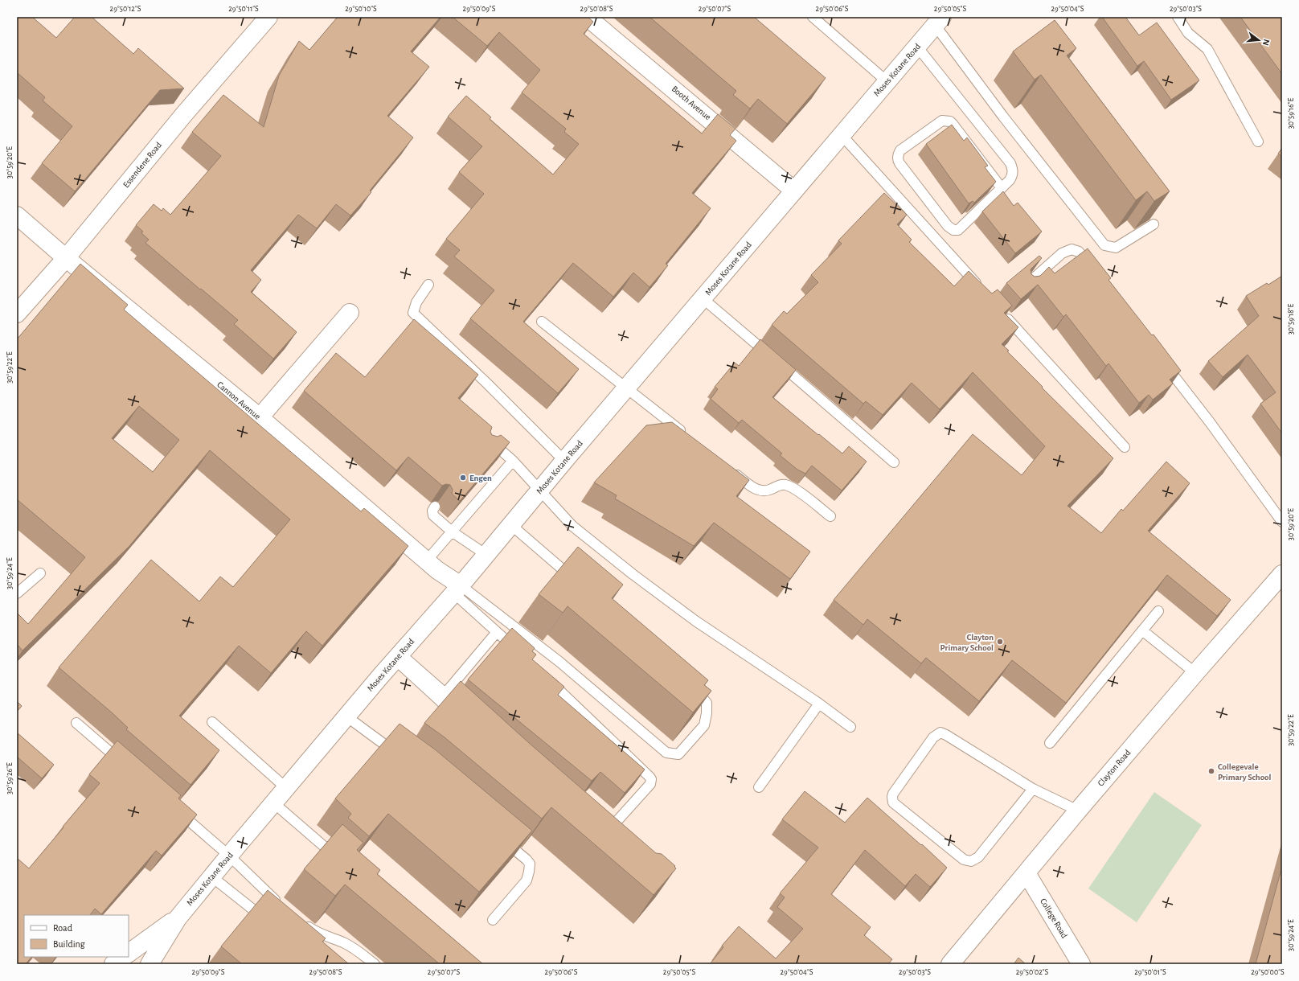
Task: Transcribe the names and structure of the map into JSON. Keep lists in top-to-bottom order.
{
  "streets": {
    "street": [
      "Moses Kotane Road",
      "Booth Avenue",
      "Essendene Road",
      "Cannon Avenue",
      "Clayton Road",
      "College Road"
    ]
  },
  "crossings": [
    ["Moses Kotane Road", "Booth Avenue"],
    ["Moses Kotane Road", "Cannon Avenue"],
    ["Essendene Road", "Cannon Avenue"],
    ["Clayton Road", "College Road"]
  ],
  "places": ["Engen", "Clayton Primary School", "Collegevale Primary School"],
  "legend": ["Road", "Building"],
  "north": "right",
  "coordinates": [
    "29°50'12\"S",
    "29°50'11\"S",
    "29°50'10\"S",
    "29°50'09\"S",
    "29°50'08\"S",
    "29°50'07\"S",
    "29°50'06\"S",
    "29°50'05\"S",
    "29°50'04\"S",
    "29°50'03\"S",
    "30°59'16\"E",
    "30°59'20\"E",
    "30°59'18\"E",
    "30°59'22\"E",
    "30°59'24\"E",
    "30°59'26\"E",
    "29°50'02\"S",
    "29°50'01\"S",
    "29°50'00\"S"
  ]
}
